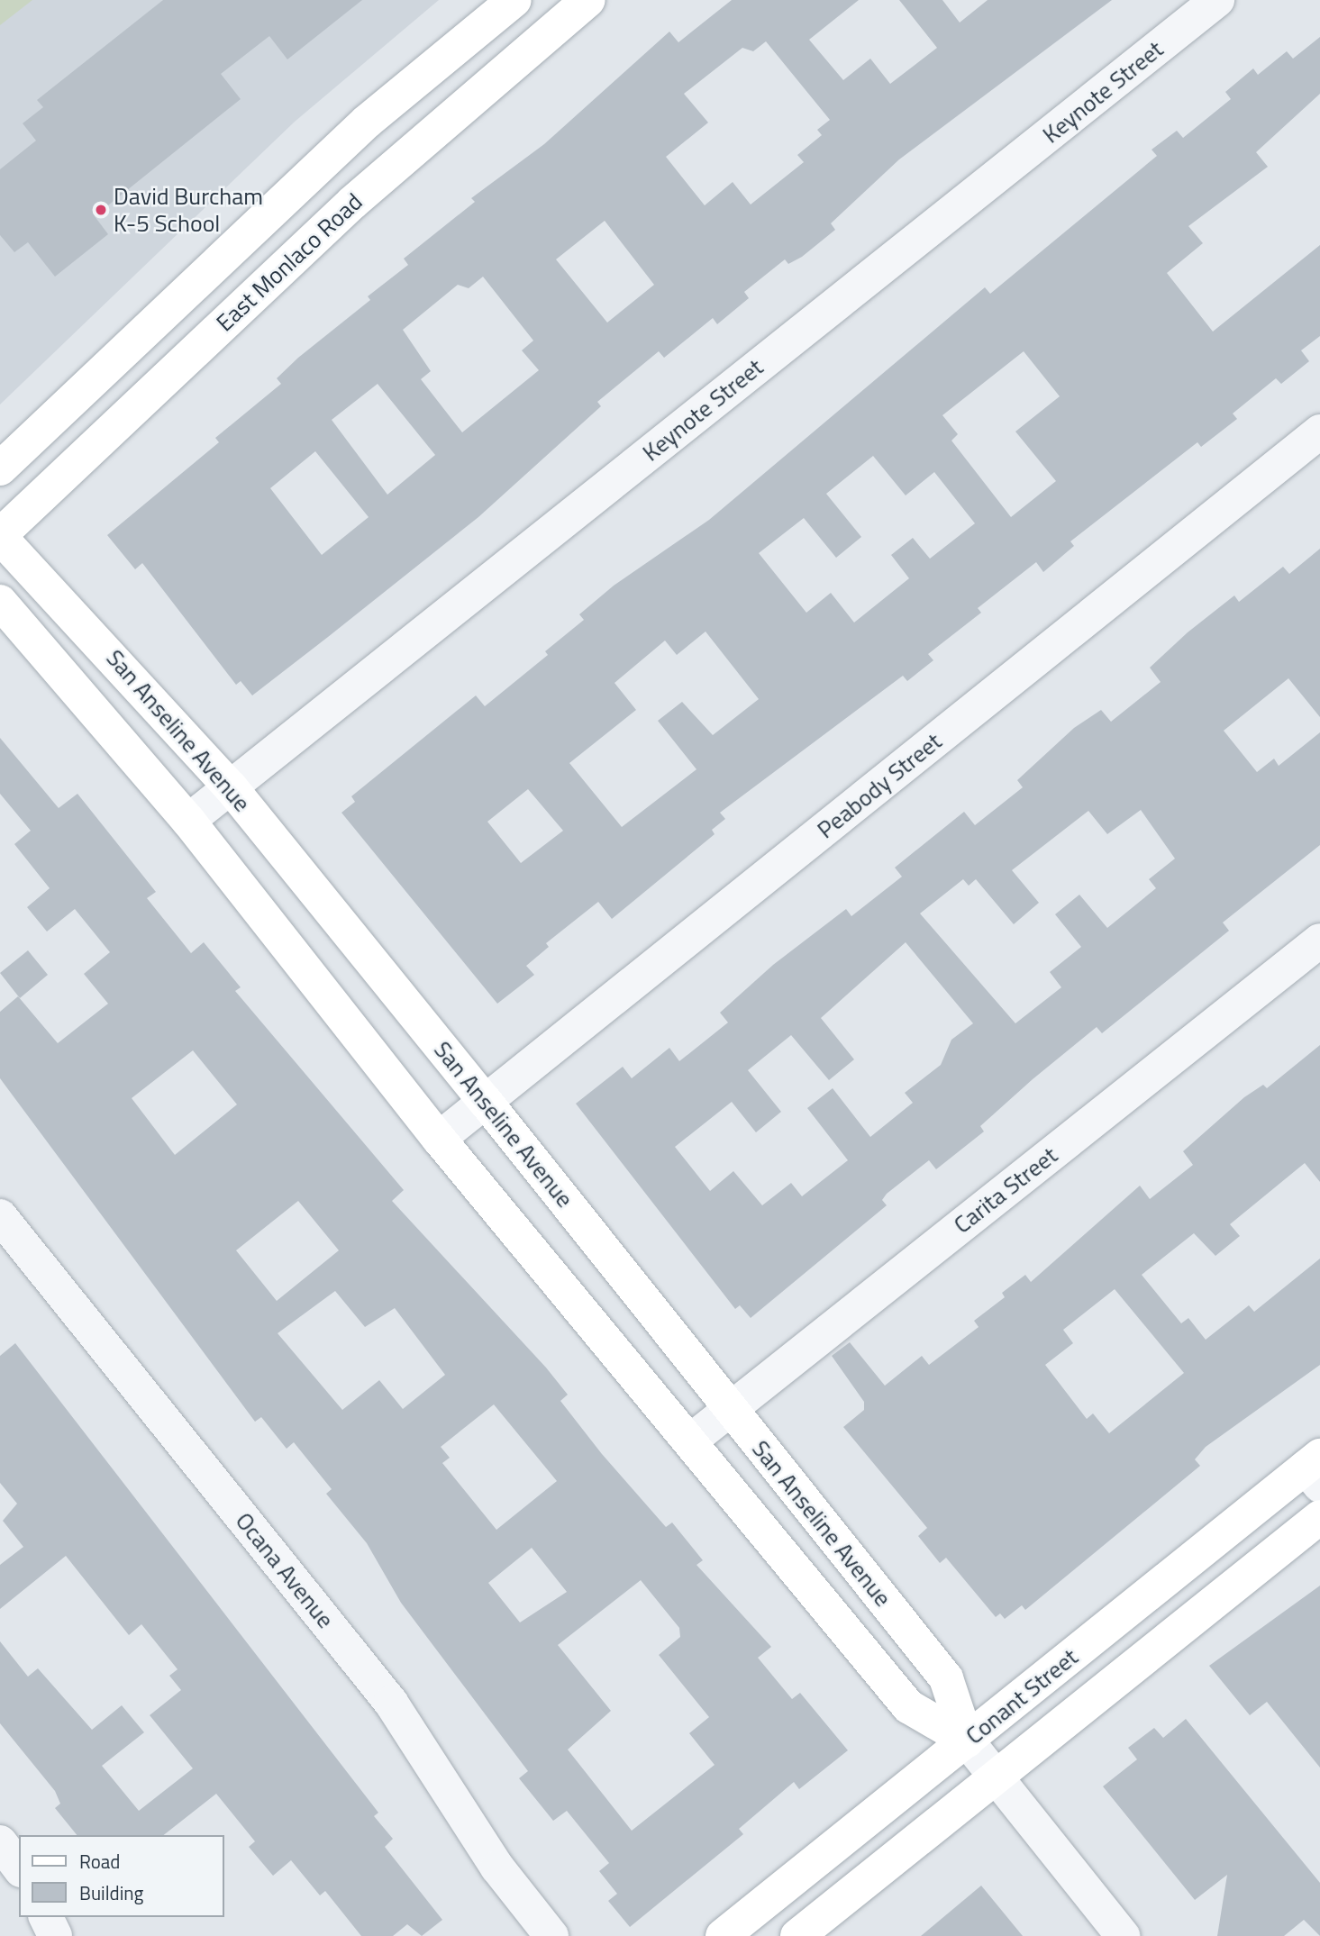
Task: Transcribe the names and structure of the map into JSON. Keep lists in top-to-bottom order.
{
  "streets": {
    "street": [
      "Keynote Street",
      "East Monlaco Road",
      "San Anseline Avenue",
      "Peabody Street",
      "Carita Street",
      "Ocana Avenue",
      "Conant Street"
    ]
  },
  "crossings": [
    ["Keynote Street", "San Anseline Avenue"],
    ["East Monlaco Road", "San Anseline Avenue"],
    ["San Anseline Avenue", "Peabody Street"],
    ["San Anseline Avenue", "Carita Street"],
    ["San Anseline Avenue", "Conant Street"]
  ],
  "places": ["David Burcham K-5 School"],
  "legend": ["Road", "Building"]
}
